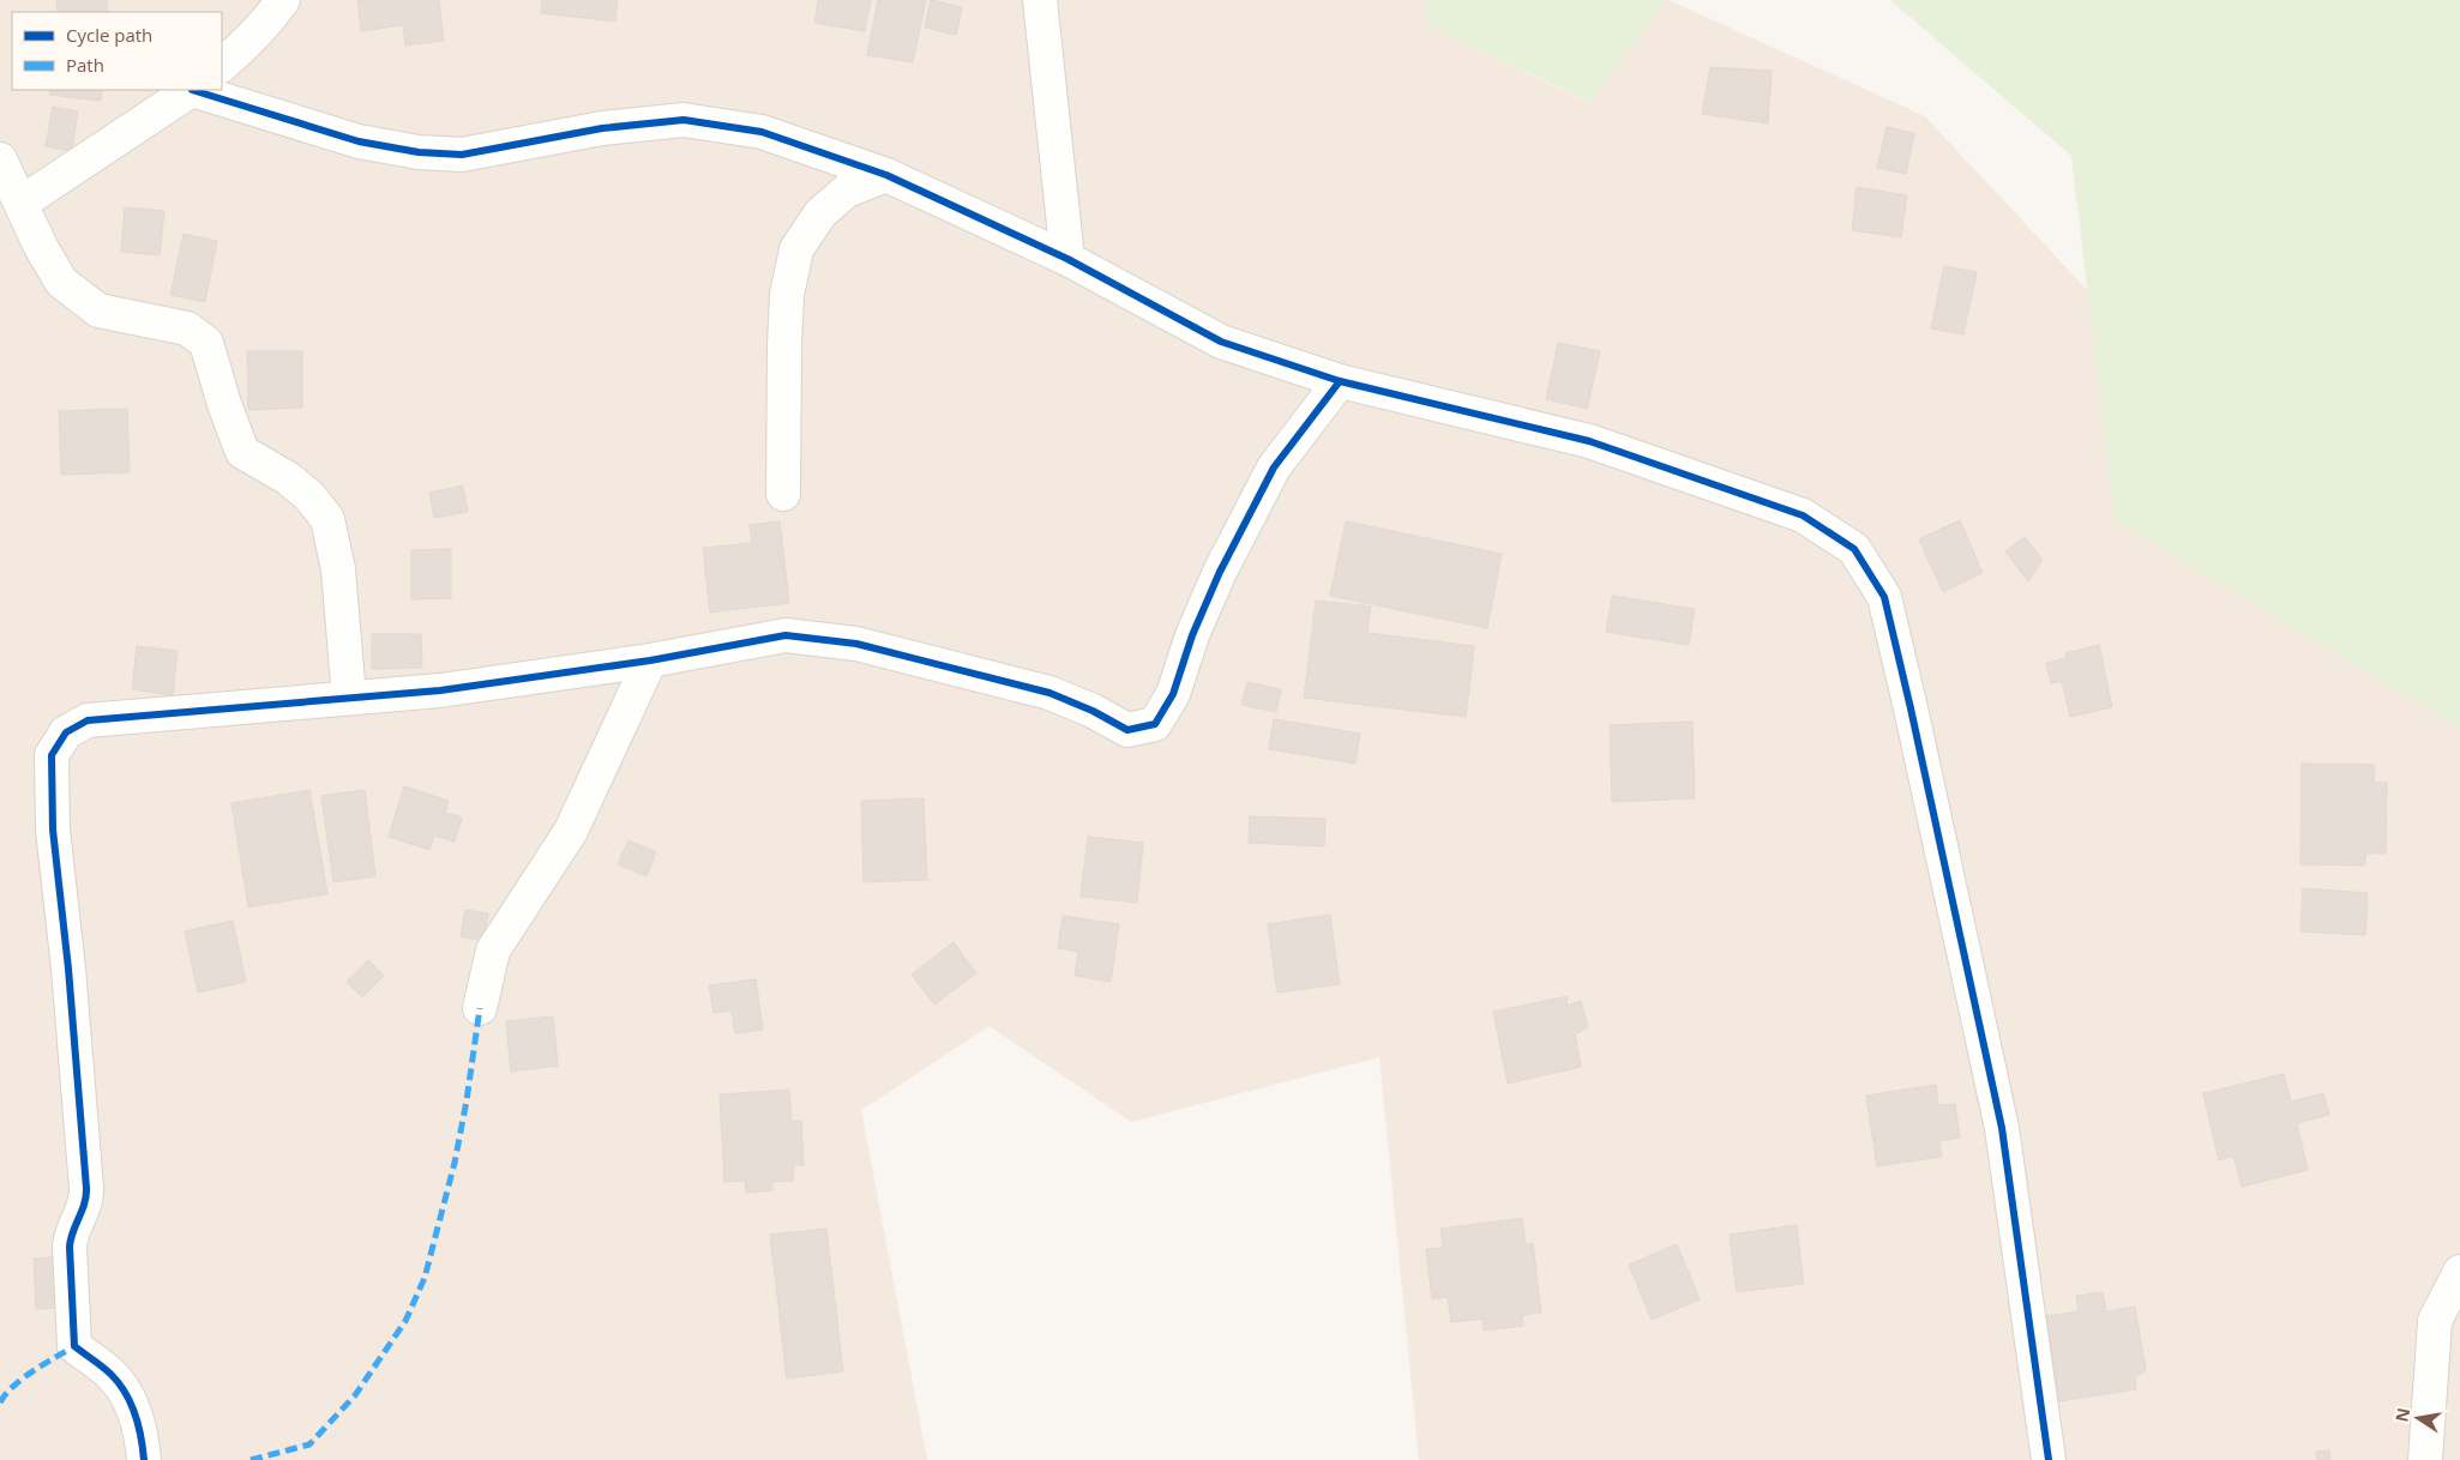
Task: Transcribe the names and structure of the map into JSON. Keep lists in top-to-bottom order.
{
  "legend": ["Cycle path", "Path"],
  "north": "left"
}
